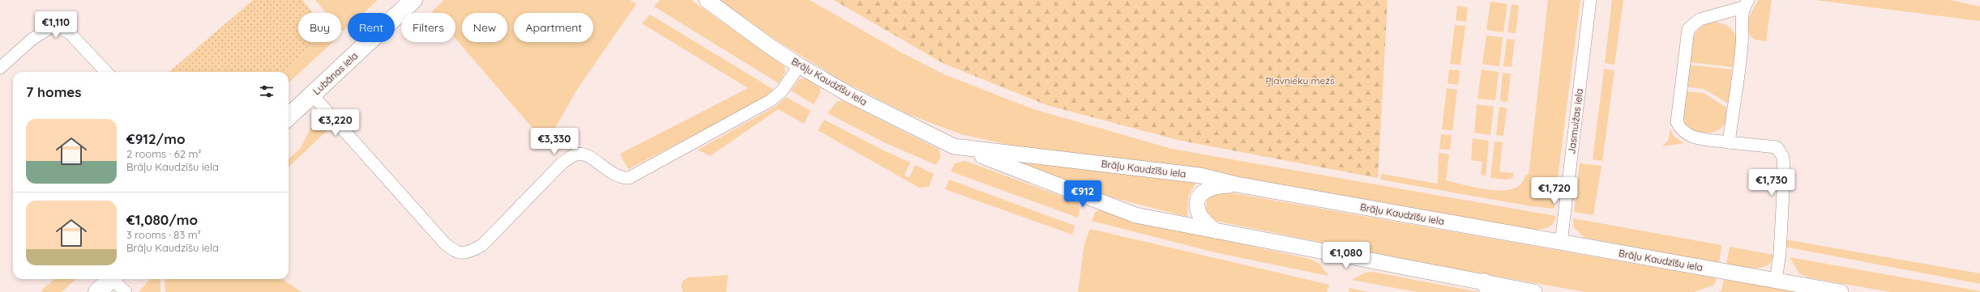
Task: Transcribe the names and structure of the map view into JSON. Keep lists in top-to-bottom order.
{
  "streets": {
    "main road": ["Lubānas iela"],
    "street": ["Brāļu Kaudzīšu iela", "Jasmuižas iela"]
  },
  "crossings": [
    ["Brāļu Kaudzīšu iela", "Jasmuižas iela"]
  ],
  "parks": ["Pļavnieku mežs"],
  "page": {
    "price": [
      "€1,110",
      "€3,220",
      "€3,330",
      "€1,730",
      "€1,720",
      "€912",
      "€1,080"
    ],
    "chip": [
      "Buy",
      "Rent",
      "Filters",
      "New",
      "Apartment"
    ],
    "heading": "7 homes",
    "list": [
      {
        "name": "€912/mo",
        "note": "2 rooms · 62 m² · Brāļu Kaudzīšu iela"
      },
      {
        "name": "€1,080/mo",
        "note": "3 rooms · 83 m² · Brāļu Kaudzīšu iela"
      }
    ]
  }
}
